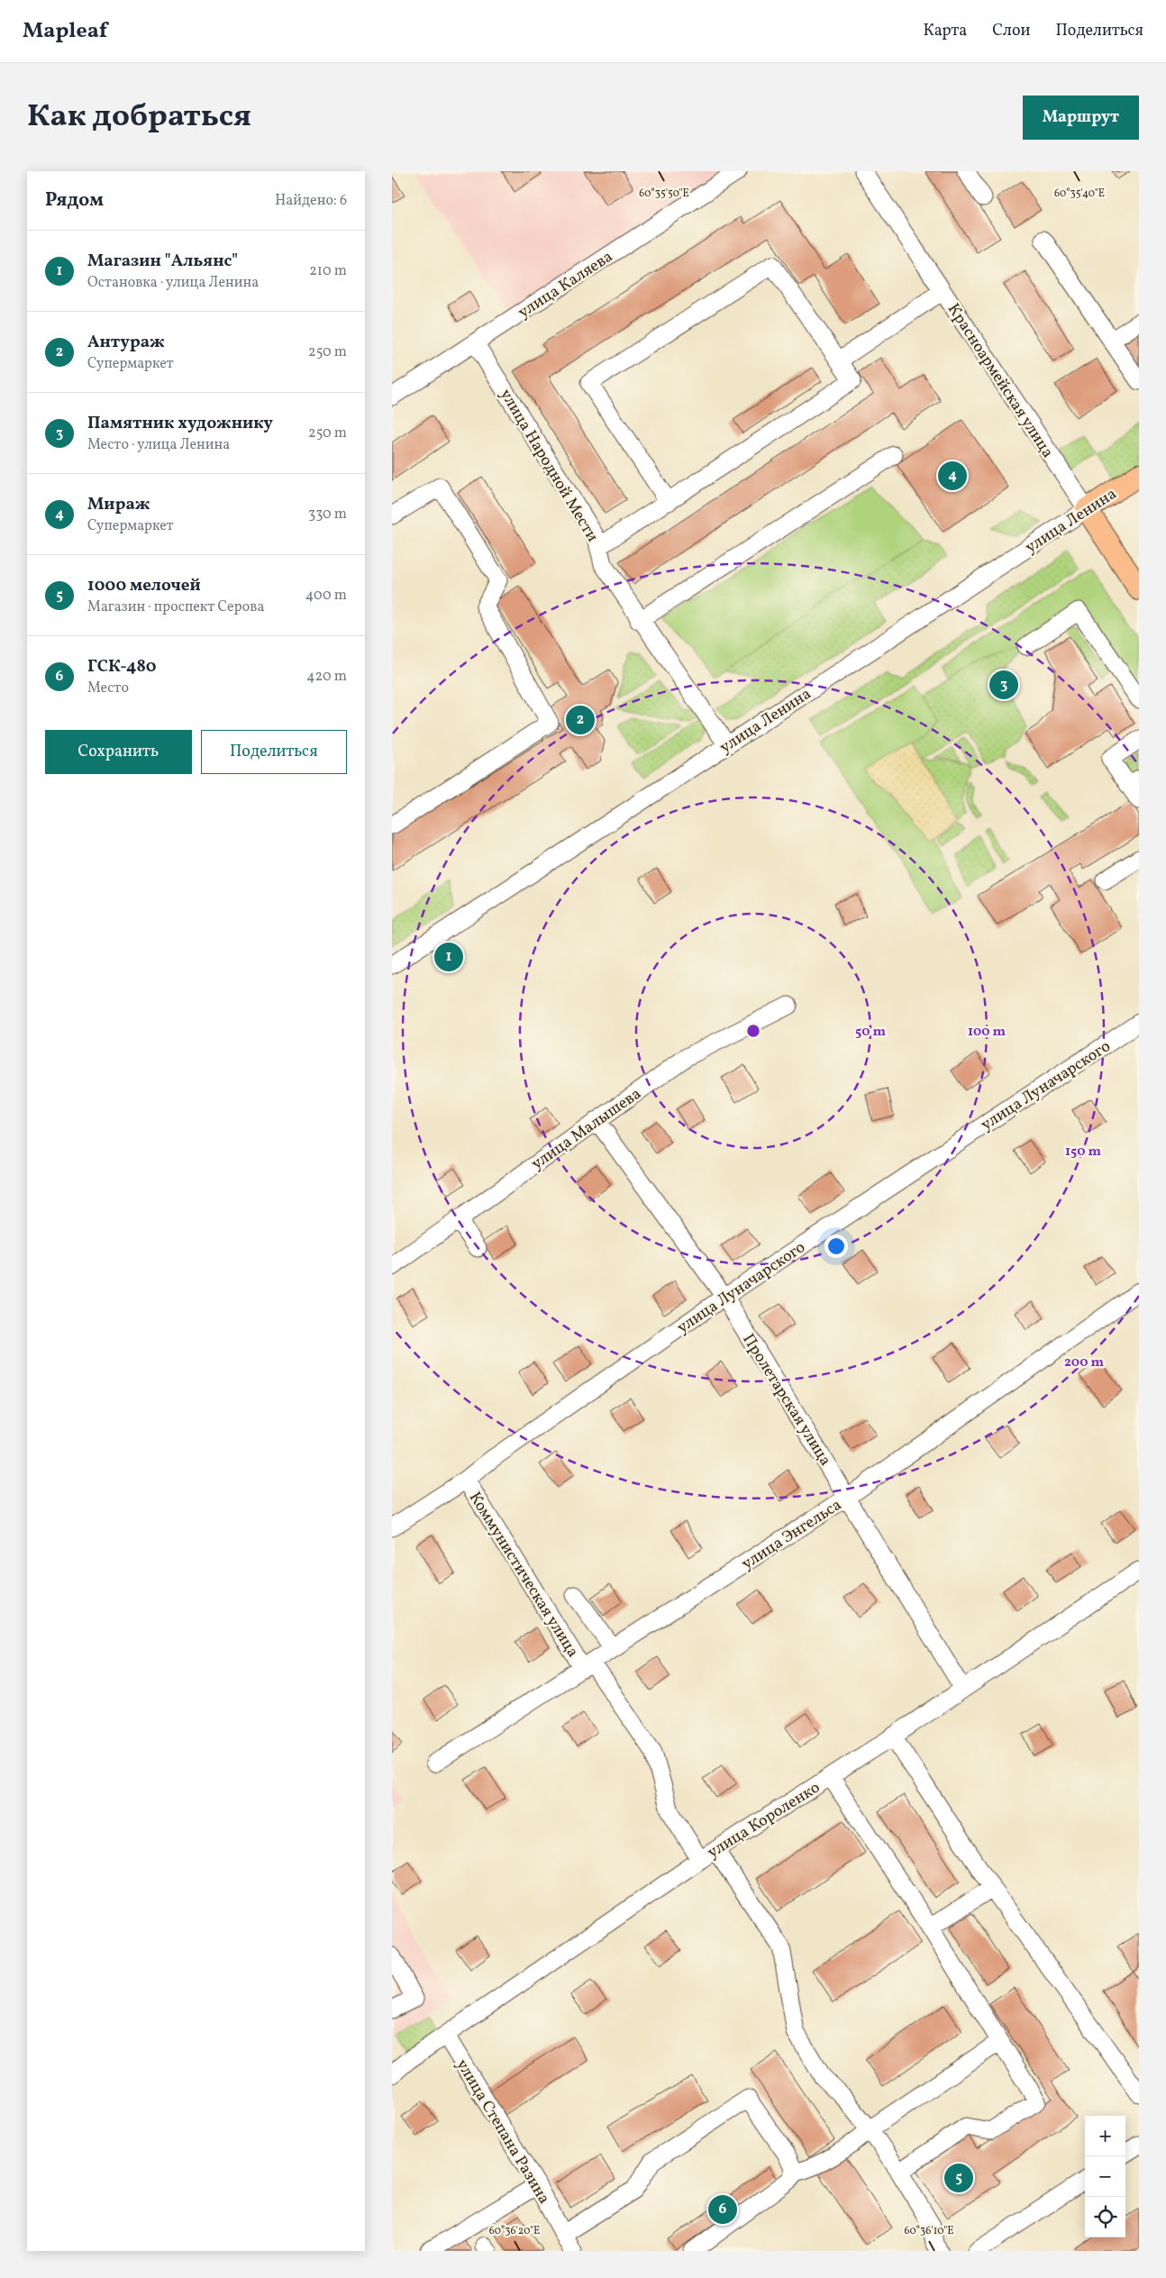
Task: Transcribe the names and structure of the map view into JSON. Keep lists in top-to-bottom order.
{
  "streets": {
    "main road": ["Красноармейская улица", "улица Ленина"],
    "street": [
      "улица Каляева",
      "улица Народной Мести",
      "улица Луначарского",
      "улица Малышева",
      "Пролетарская улица",
      "улица Энгельса",
      "Коммунистическая улица",
      "улица Короленко",
      "улица Степана Разина"
    ]
  },
  "crossings": [
    ["улица Каляева", "улица Народной Мести"],
    ["Красноармейская улица", "улица Ленина"],
    ["улица Народной Мести", "улица Ленина"],
    ["улица Луначарского", "Пролетарская улица"],
    ["улица Луначарского", "Коммунистическая улица"],
    ["улица Малышева", "Пролетарская улица"],
    ["Пролетарская улица", "улица Энгельса"],
    ["Пролетарская улица", "улица Короленко"],
    ["улица Энгельса", "Коммунистическая улица"],
    ["Коммунистическая улица", "улица Короленко"],
    ["улица Короленко", "улица Степана Разина"]
  ],
  "page": {
    "header": "Mapleaf",
    "nav": ["Карта", "Слои", "Поделиться"],
    "title": "Как добраться",
    "buttons": [
      "Маршрут",
      ["Сохранить", "Поделиться"]
    ],
    "heading": ["Рядом", "Найдено: 6"],
    "list": [
      {
        "mark": "1",
        "name": "Магазин \"Альянс\"",
        "note": "Остановка · улица Ленина",
        "value": "210 m"
      },
      {
        "mark": "2",
        "name": "Антураж",
        "note": "Супермаркет",
        "value": "250 m"
      },
      {
        "mark": "3",
        "name": "Памятник художнику",
        "note": "Место · улица Ленина",
        "value": "250 m"
      },
      {
        "mark": "4",
        "name": "Мираж",
        "note": "Супермаркет",
        "value": "330 m"
      },
      {
        "mark": "5",
        "name": "1000 мелочей",
        "note": "Магазин · проспект Серова",
        "value": "400 m"
      },
      {
        "mark": "6",
        "name": "ГСК-480",
        "note": "Место",
        "value": "420 m"
      }
    ],
    "pins": [
      "4",
      "3",
      "2",
      "1",
      "5",
      "6"
    ],
    "map_buttons": ["+", "−"]
  },
  "coordinates": [
    "60°35'50\"E",
    "60°35'40\"E",
    "60°36'20\"E",
    "60°36'10\"E"
  ],
  "rings": [
    "50 m",
    "100 m",
    "150 m",
    "200 m"
  ]
}
